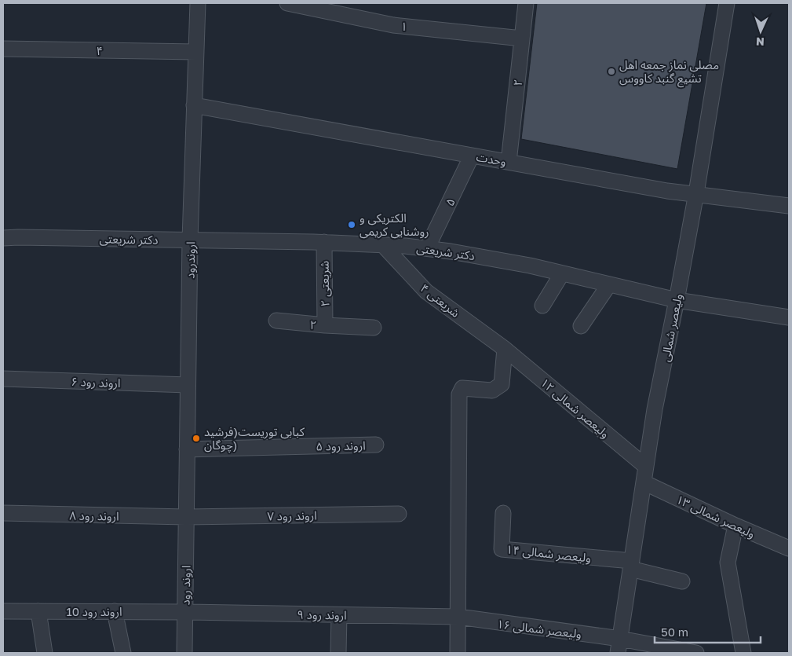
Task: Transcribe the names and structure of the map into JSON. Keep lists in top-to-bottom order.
{
  "streets": {
    "street": [
      "۱",
      "۴",
      "۲",
      "وحدت",
      "۵",
      "دکتر شریعتی",
      "اروندرود",
      "شریعتی ۲",
      "شریعتی ۴",
      "ولیعصر شمالی",
      "اروند رود ۶",
      "ولیعصر شمالی ۱۲",
      "اروند رود ۵",
      "اروند رود ۸",
      "اروند رود ۷",
      "ولیعصر شمالی ۱۳",
      "ولیعصر شمالی ۱۴",
      "اروند رود",
      "اروند رود 10",
      "اروند رود ۹",
      "ولیعصر شمالی ۱۶"
    ]
  },
  "crossings": [
    ["۱", "۲"],
    ["۴", "اروندرود"],
    ["۲", "وحدت"],
    ["۲", "شریعتی ۲"],
    ["وحدت", "۵"],
    ["وحدت", "اروندرود"],
    ["وحدت", "ولیعصر شمالی"],
    ["۵", "دکتر شریعتی"],
    ["دکتر شریعتی", "اروندرود"],
    ["دکتر شریعتی", "شریعتی ۲"],
    ["دکتر شریعتی", "شریعتی ۴"],
    ["دکتر شریعتی", "ولیعصر شمالی"],
    ["اروندرود", "اروند رود ۶"],
    ["اروندرود", "اروند رود ۵"],
    ["اروندرود", "اروند رود ۸"],
    ["اروندرود", "اروند رود ۷"],
    ["اروندرود", "اروند رود"],
    ["شریعتی ۴", "ولیعصر شمالی ۱۲"],
    ["ولیعصر شمالی", "ولیعصر شمالی ۱۲"],
    ["ولیعصر شمالی", "ولیعصر شمالی ۱۳"],
    ["ولیعصر شمالی", "ولیعصر شمالی ۱۴"],
    ["ولیعصر شمالی", "ولیعصر شمالی ۱۶"],
    ["اروند رود ۸", "اروند رود ۷"],
    ["اروند رود ۸", "اروند رود"],
    ["اروند رود ۷", "اروند رود"],
    ["اروند رود", "اروند رود 10"],
    ["اروند رود", "اروند رود ۹"],
    ["اروند رود 10", "اروند رود ۹"],
    ["اروند رود ۹", "ولیعصر شمالی ۱۶"]
  ],
  "places": ["مصلی نماز جمعه اهل تشیع گنبد کاووس", "الکتریکی و روشنایی کریمی", "کبابی توریست(فرشید چوگان)"],
  "scale_bar": "50 m",
  "north": "bottom"
}
